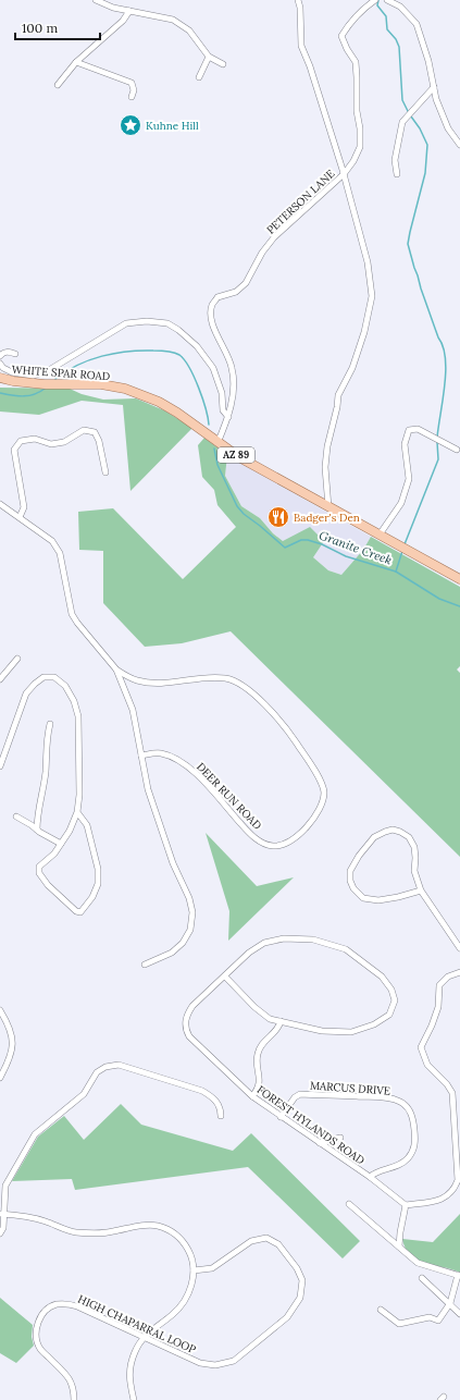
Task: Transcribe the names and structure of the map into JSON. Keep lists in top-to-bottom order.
{
  "streets": {
    "main road": ["WHITE SPAR ROAD", "AZ 89"],
    "street": [
      "PETERSON LANE",
      "DEER RUN ROAD",
      "MARCUS DRIVE",
      "FOREST HYLANDS ROAD",
      "HIGH CHAPARRAL LOOP"
    ]
  },
  "crossings": [
    ["PETERSON LANE", "WHITE SPAR ROAD"],
    ["MARCUS DRIVE", "FOREST HYLANDS ROAD"]
  ],
  "water": ["Granite Creek"],
  "places": {
    "place": ["Kuhne Hill"],
    "restaurant": ["Badger's Den"]
  },
  "scale_bar": "100 m"
}
